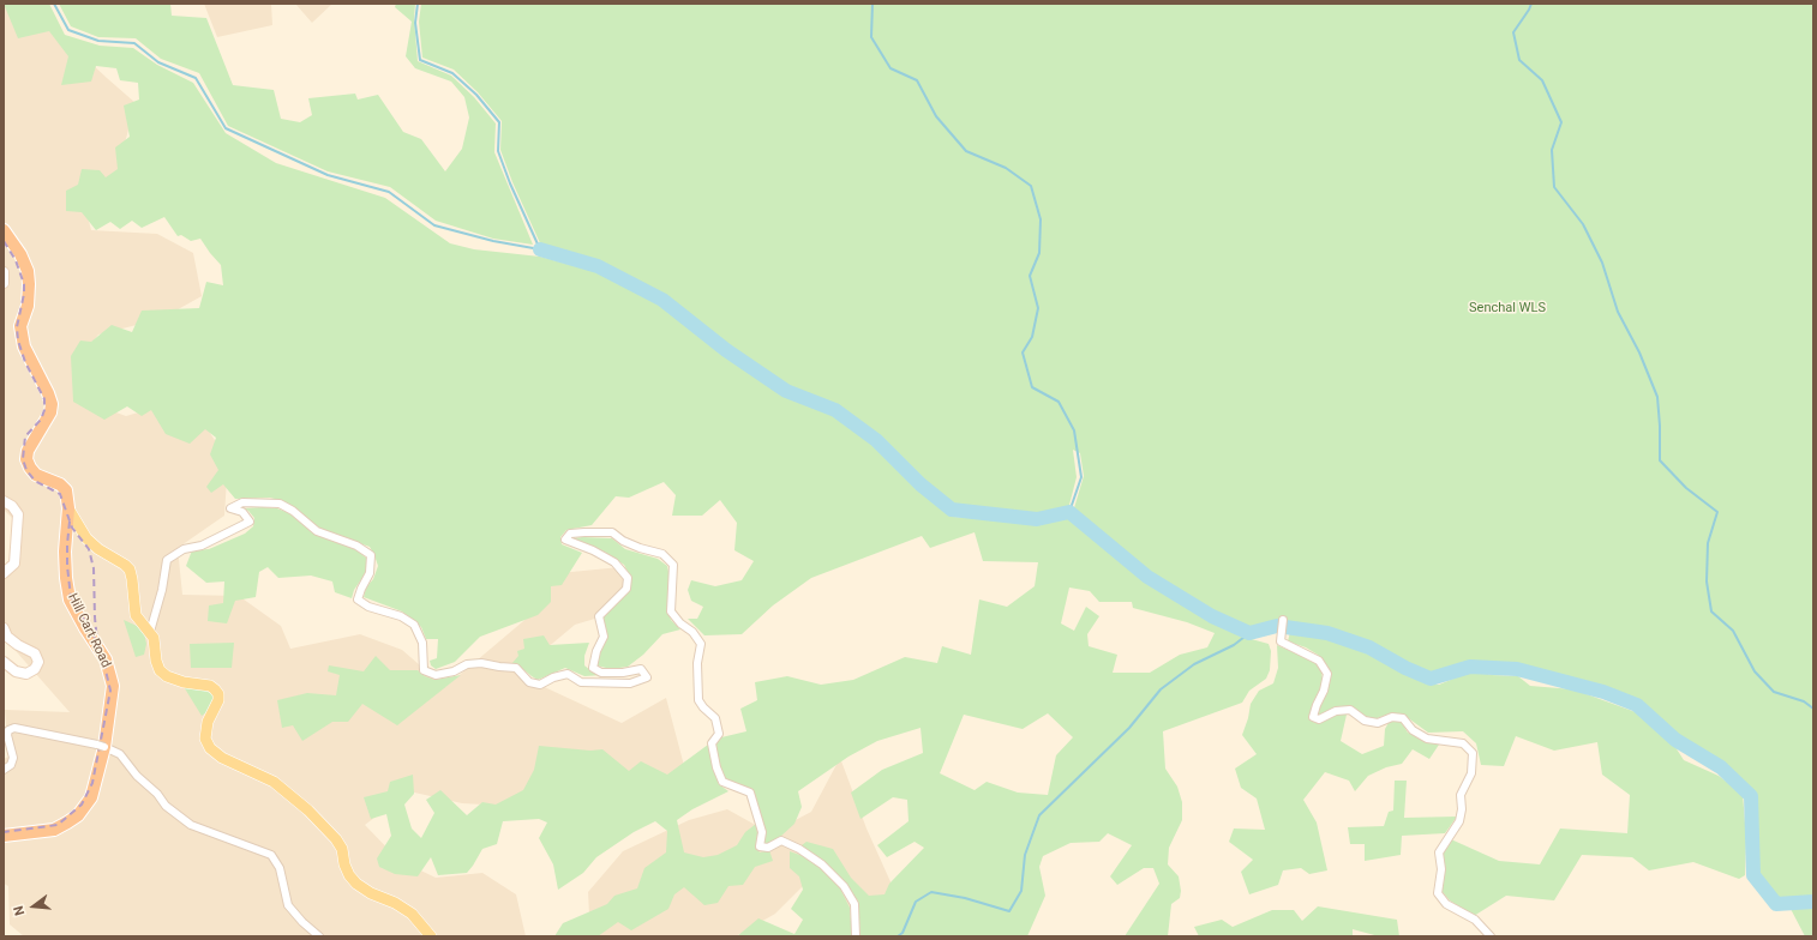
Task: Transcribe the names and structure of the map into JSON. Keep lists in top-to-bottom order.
{
  "streets": {
    "highway": ["Hill Cart Road"]
  },
  "parks": ["Senchal WLS"],
  "north": "left"
}
